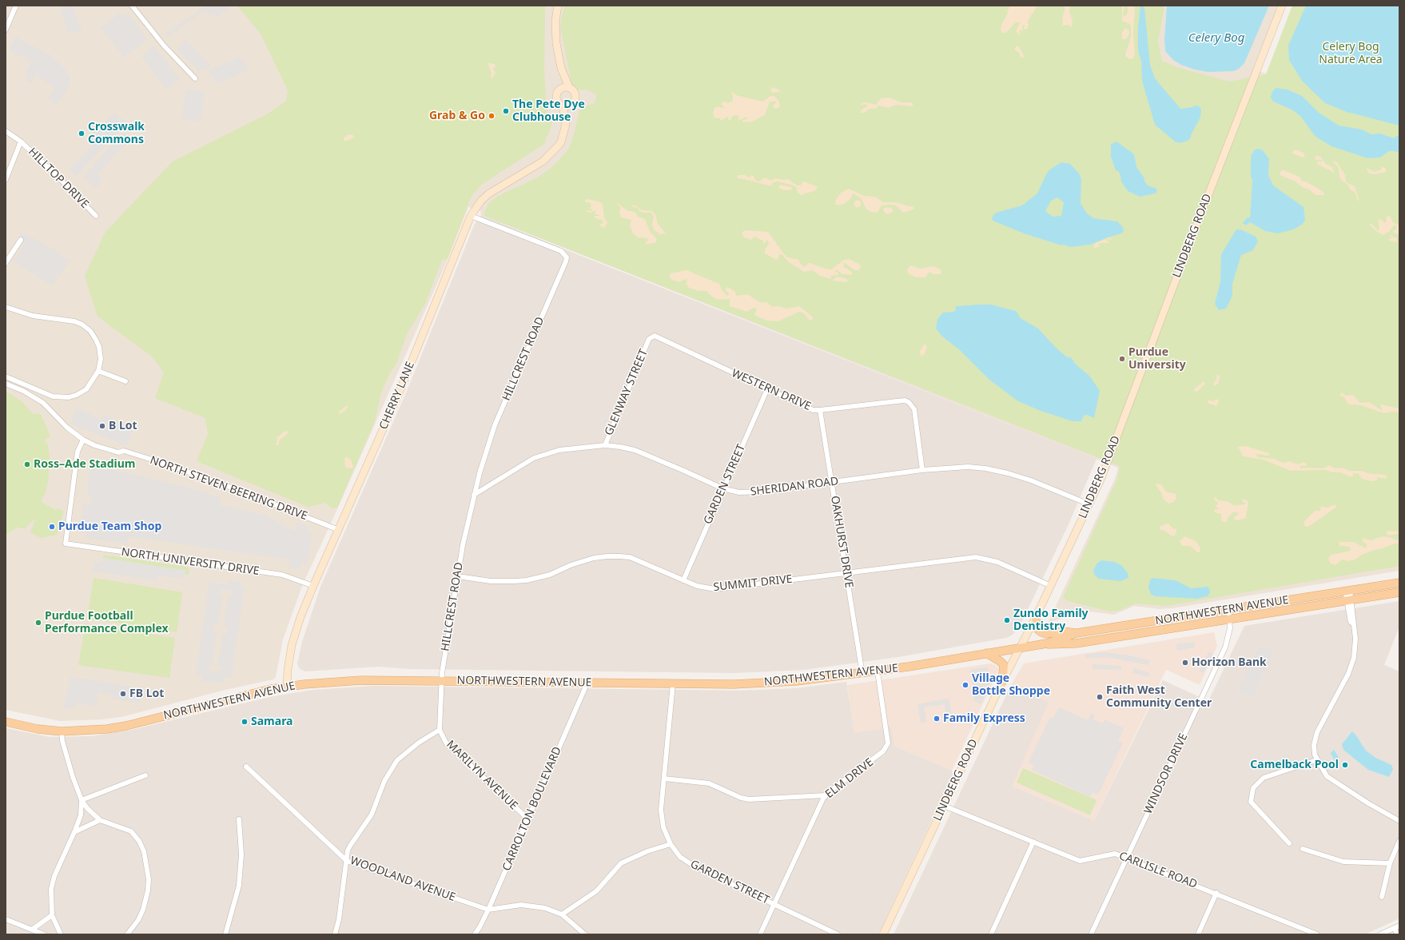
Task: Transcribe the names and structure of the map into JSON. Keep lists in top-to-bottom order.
{
  "streets": {
    "main road": ["NORTHWESTERN AVENUE"],
    "street": [
      "HILLTOP DRIVE",
      "LINDBERG ROAD",
      "HILLCREST ROAD",
      "WESTERN DRIVE",
      "GLENWAY STREET",
      "CHERRY LANE",
      "GARDEN STREET",
      "SHERIDAN ROAD",
      "NORTH STEVEN BEERING DRIVE",
      "OAKHURST DRIVE",
      "NORTH UNIVERSITY DRIVE",
      "SUMMIT DRIVE",
      "WINDSOR DRIVE",
      "MARILYN AVENUE",
      "ELM DRIVE",
      "CARROLTON BOULEVARD",
      "CARLISLE ROAD",
      "WOODLAND AVENUE"
    ]
  },
  "crossings": [
    ["LINDBERG ROAD", "SHERIDAN ROAD"],
    ["LINDBERG ROAD", "SUMMIT DRIVE"],
    ["LINDBERG ROAD", "NORTHWESTERN AVENUE"],
    ["LINDBERG ROAD", "CARLISLE ROAD"],
    ["HILLCREST ROAD", "CHERRY LANE"],
    ["HILLCREST ROAD", "SHERIDAN ROAD"],
    ["HILLCREST ROAD", "SUMMIT DRIVE"],
    ["HILLCREST ROAD", "NORTHWESTERN AVENUE"],
    ["HILLCREST ROAD", "MARILYN AVENUE"],
    ["WESTERN DRIVE", "GLENWAY STREET"],
    ["WESTERN DRIVE", "GARDEN STREET"],
    ["WESTERN DRIVE", "SHERIDAN ROAD"],
    ["WESTERN DRIVE", "OAKHURST DRIVE"],
    ["GLENWAY STREET", "SHERIDAN ROAD"],
    ["CHERRY LANE", "NORTH STEVEN BEERING DRIVE"],
    ["CHERRY LANE", "NORTH UNIVERSITY DRIVE"],
    ["CHERRY LANE", "NORTHWESTERN AVENUE"],
    ["GARDEN STREET", "SHERIDAN ROAD"],
    ["GARDEN STREET", "SUMMIT DRIVE"],
    ["GARDEN STREET", "NORTHWESTERN AVENUE"],
    ["GARDEN STREET", "ELM DRIVE"],
    ["SHERIDAN ROAD", "OAKHURST DRIVE"],
    ["NORTH STEVEN BEERING DRIVE", "NORTH UNIVERSITY DRIVE"],
    ["OAKHURST DRIVE", "SUMMIT DRIVE"],
    ["OAKHURST DRIVE", "NORTHWESTERN AVENUE"],
    ["NORTHWESTERN AVENUE", "WINDSOR DRIVE"],
    ["NORTHWESTERN AVENUE", "ELM DRIVE"],
    ["NORTHWESTERN AVENUE", "CARROLTON BOULEVARD"],
    ["WINDSOR DRIVE", "CARLISLE ROAD"],
    ["MARILYN AVENUE", "CARROLTON BOULEVARD"],
    ["CARROLTON BOULEVARD", "WOODLAND AVENUE"]
  ],
  "water": ["Celery Bog"],
  "parks": ["Celery Bog Nature Area"],
  "places": [
    "The Pete Dye Clubhouse",
    "Grab & Go",
    "Crosswalk Commons",
    "Purdue University",
    "B Lot",
    "Ross–Ade Stadium",
    "Purdue Team Shop",
    "Zundo Family Dentistry",
    "Purdue Football Performance Complex",
    "Horizon Bank",
    "Village Bottle Shoppe",
    "FB Lot",
    "Faith West Community Center",
    "Family Express",
    "Samara",
    "Camelback Pool"
  ]
}
